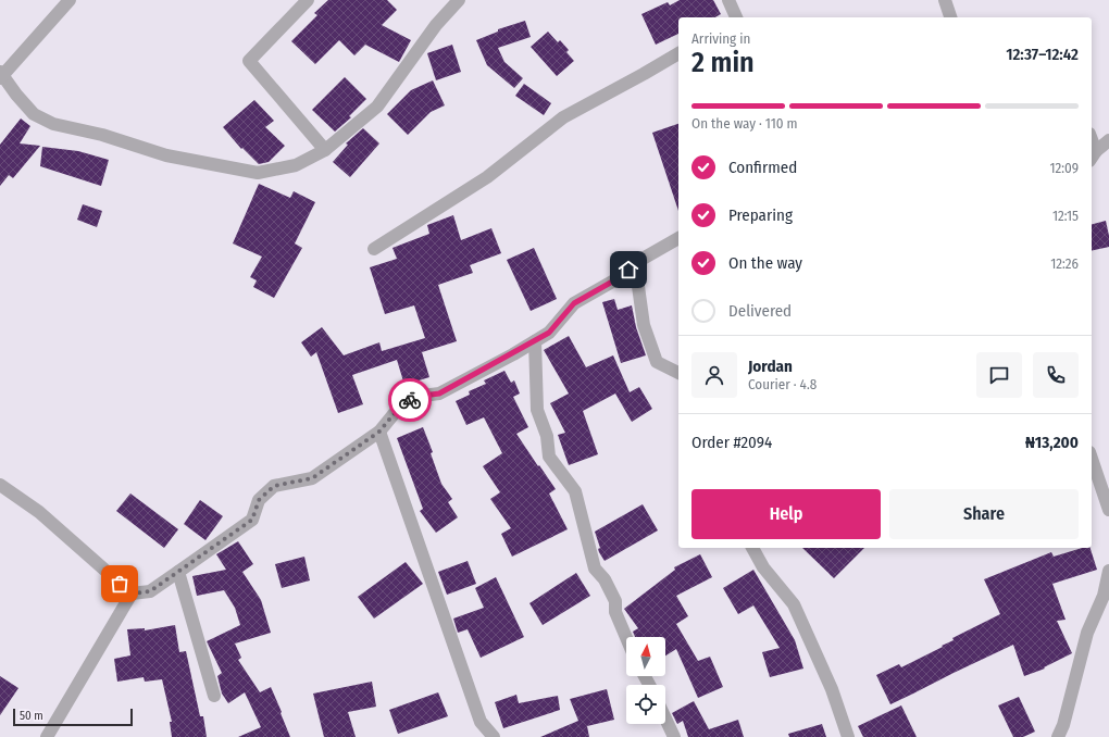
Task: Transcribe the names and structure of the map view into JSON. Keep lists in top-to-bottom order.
{
  "scale_bar": "50 m",
  "north": "top",
  "page": {
    "heading": ["2 min", "Arriving in", "12:37–12:42"],
    "panel": [
      "Jordan",
      "Courier · 4.8",
      "Order #2094",
      "₦13,200"
    ],
    "bar": "On the way · 110 m",
    "list": [
      ["Confirmed", "12:09"],
      ["Preparing", "12:15"],
      ["On the way", "12:26"],
      "Delivered"
    ],
    "buttons": ["Help", "Share"],
    "scale": "50 m"
  }
}
